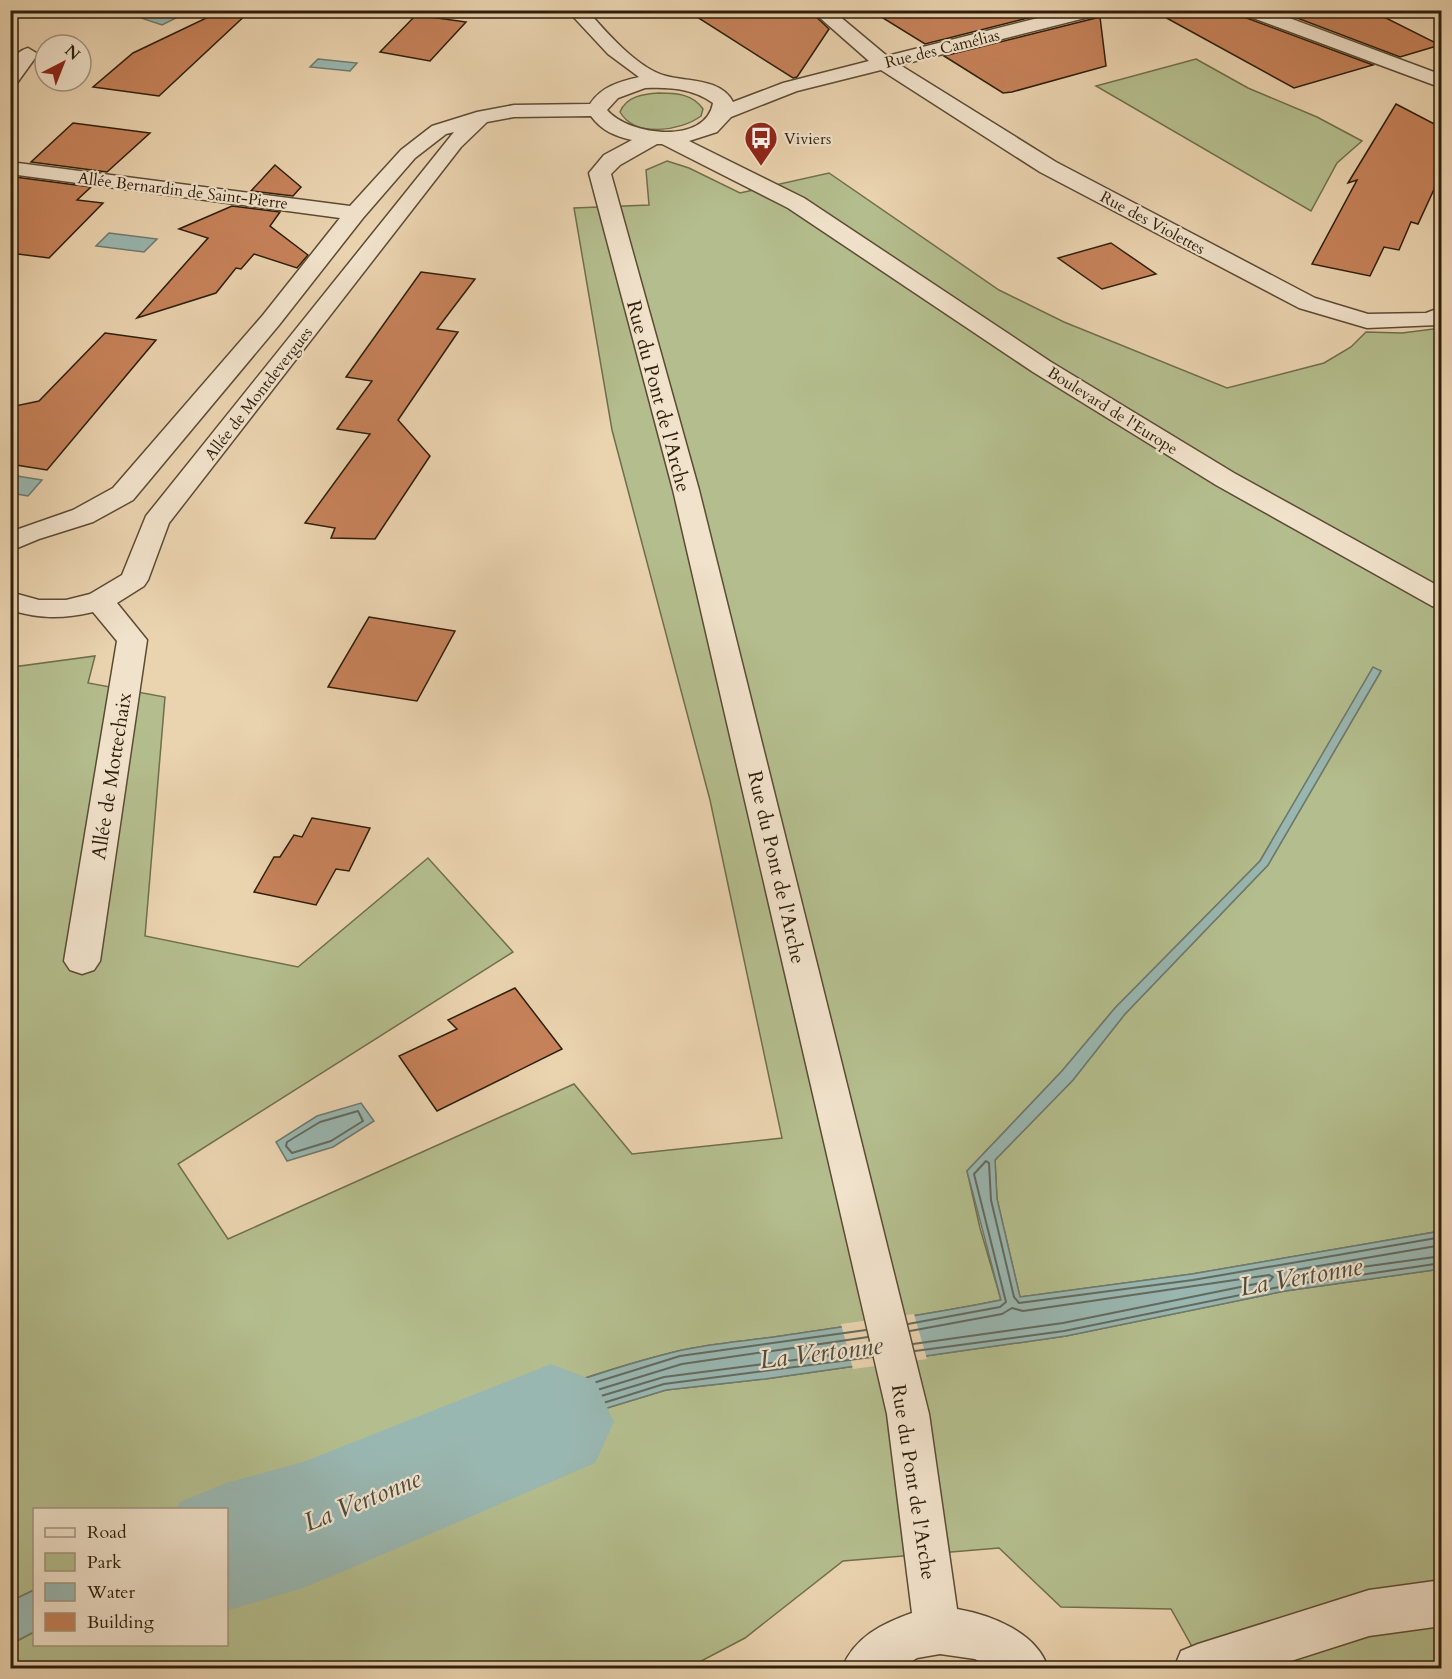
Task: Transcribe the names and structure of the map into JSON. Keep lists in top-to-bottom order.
{
  "streets": {
    "street": [
      "Rue des Camélias",
      "Allée Bernardin de Saint-Pierre",
      "Rue des Violettes",
      "Allée de Montdevergues",
      "Rue du Pont de l'Arche",
      "Boulevard de l'Europe",
      "Allée de Mottechaix"
    ]
  },
  "crossings": [
    ["Rue des Camélias", "Rue des Violettes"],
    ["Rue des Camélias", "Rue du Pont de l'Arche"],
    ["Rue des Camélias", "Boulevard de l'Europe"],
    ["Allée Bernardin de Saint-Pierre", "Allée de Montdevergues"],
    ["Allée de Montdevergues", "Allée de Mottechaix"],
    ["Rue du Pont de l'Arche", "Boulevard de l'Europe"]
  ],
  "water": ["La Vertonne"],
  "places": {
    "bus stop": ["Viviers"]
  },
  "legend": [
    "Road",
    "Park",
    "Water",
    "Building"
  ],
  "north": "top right"
}
